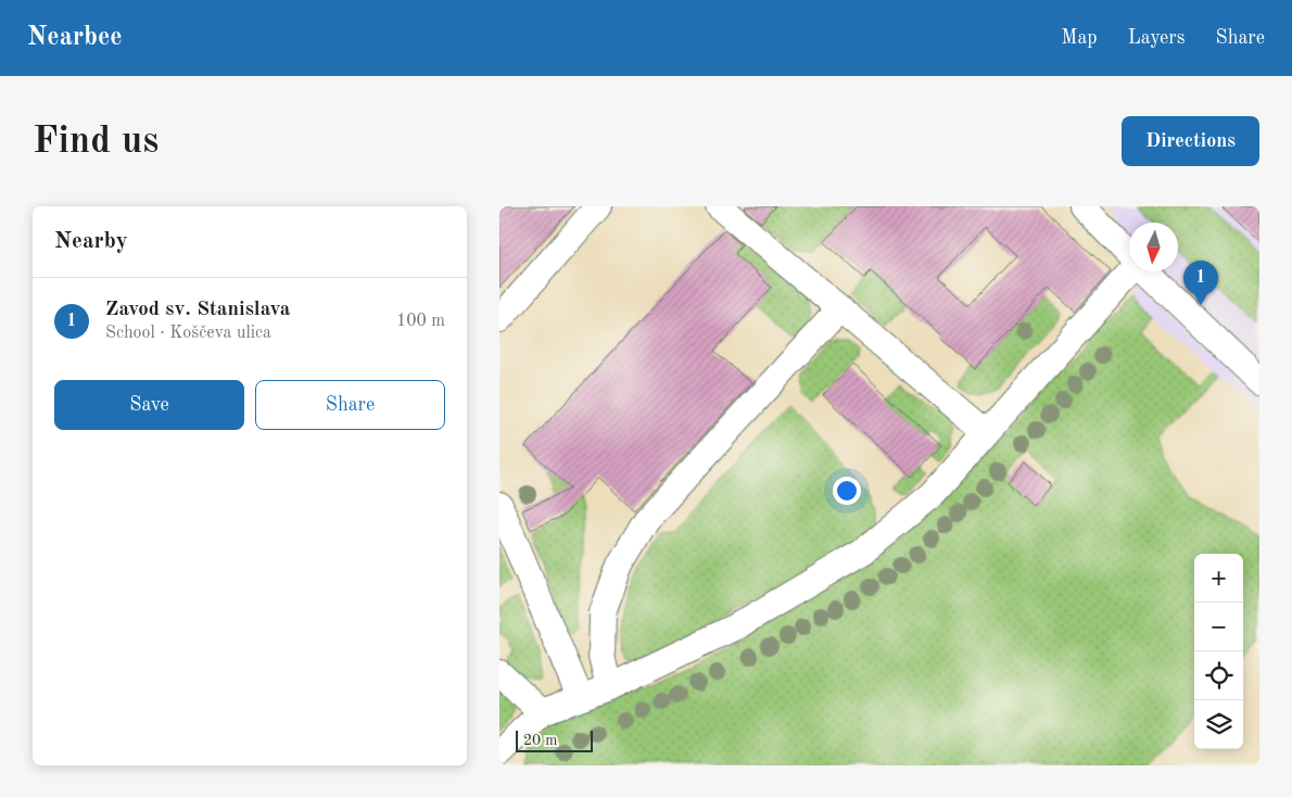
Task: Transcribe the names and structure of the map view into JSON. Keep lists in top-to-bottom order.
{
  "scale_bar": "20 m",
  "north": "bottom",
  "page": {
    "header": "Nearbee",
    "nav": ["Map", "Layers", "Share"],
    "buttons": [
      "Directions",
      ["Save", "Share"]
    ],
    "title": "Find us",
    "heading": "Nearby",
    "pins": "1",
    "list": [
      {
        "mark": "1",
        "name": "Zavod sv. Stanislava",
        "note": "School · Koščeva ulica",
        "value": "100 m"
      }
    ],
    "map_buttons": ["+", "−"],
    "scale": "20 m"
  }
}
